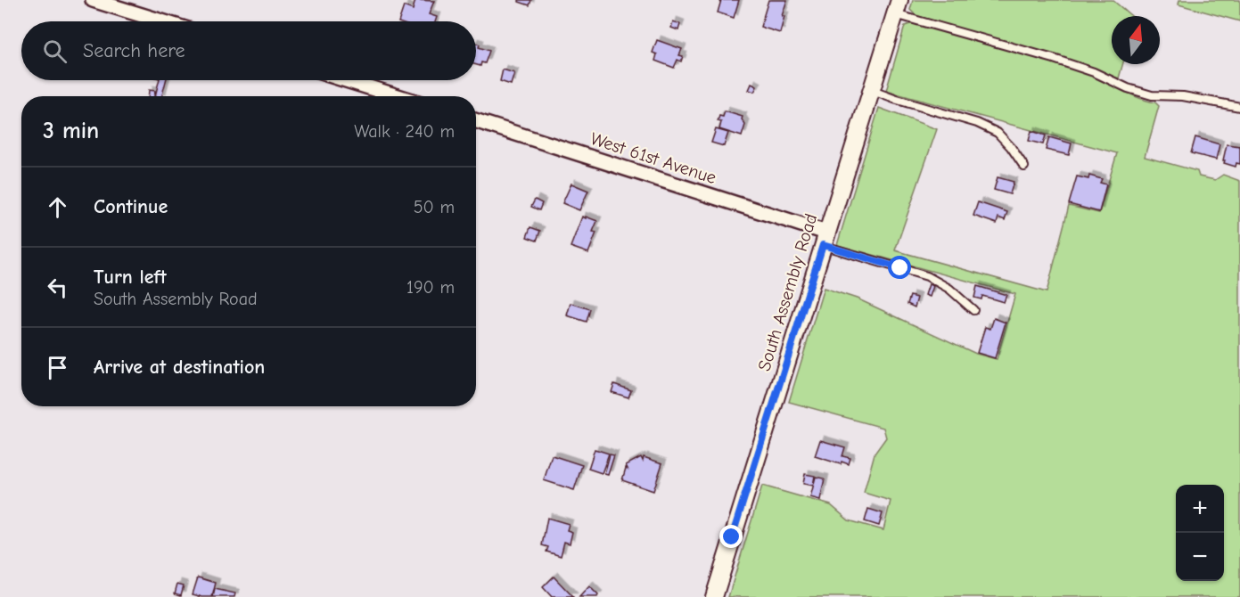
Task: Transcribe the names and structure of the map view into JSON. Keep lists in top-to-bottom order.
{
  "streets": {
    "street": ["West 61st Avenue", "South Assembly Road"]
  },
  "crossings": [
    ["West 61st Avenue", "South Assembly Road"]
  ],
  "north": "top",
  "page": {
    "search": "Search here",
    "heading": ["3 min", "Walk · 240 m"],
    "list": [
      ["Continue", "50 m"],
      ["Turn left", "South Assembly Road", "190 m"],
      "Arrive at destination"
    ],
    "map_buttons": ["+", "−"]
  }
}
